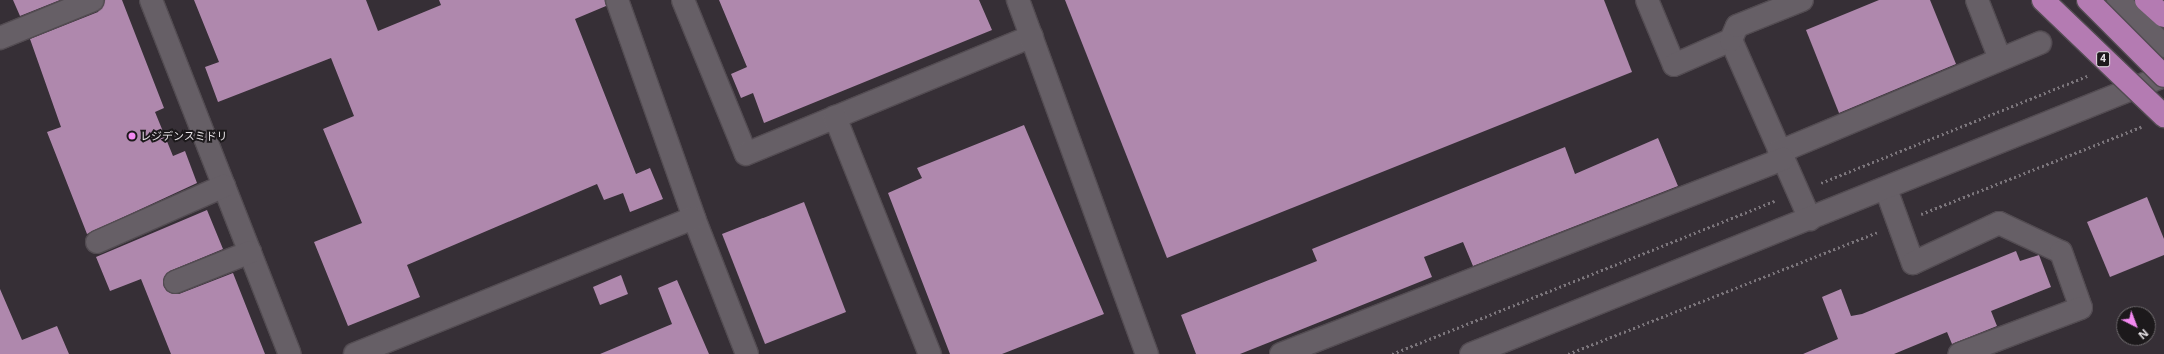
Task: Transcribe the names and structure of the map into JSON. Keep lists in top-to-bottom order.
{
  "streets": {
    "highway": ["4"]
  },
  "places": ["レジデンスミドリ"],
  "north": "bottom right"
}
